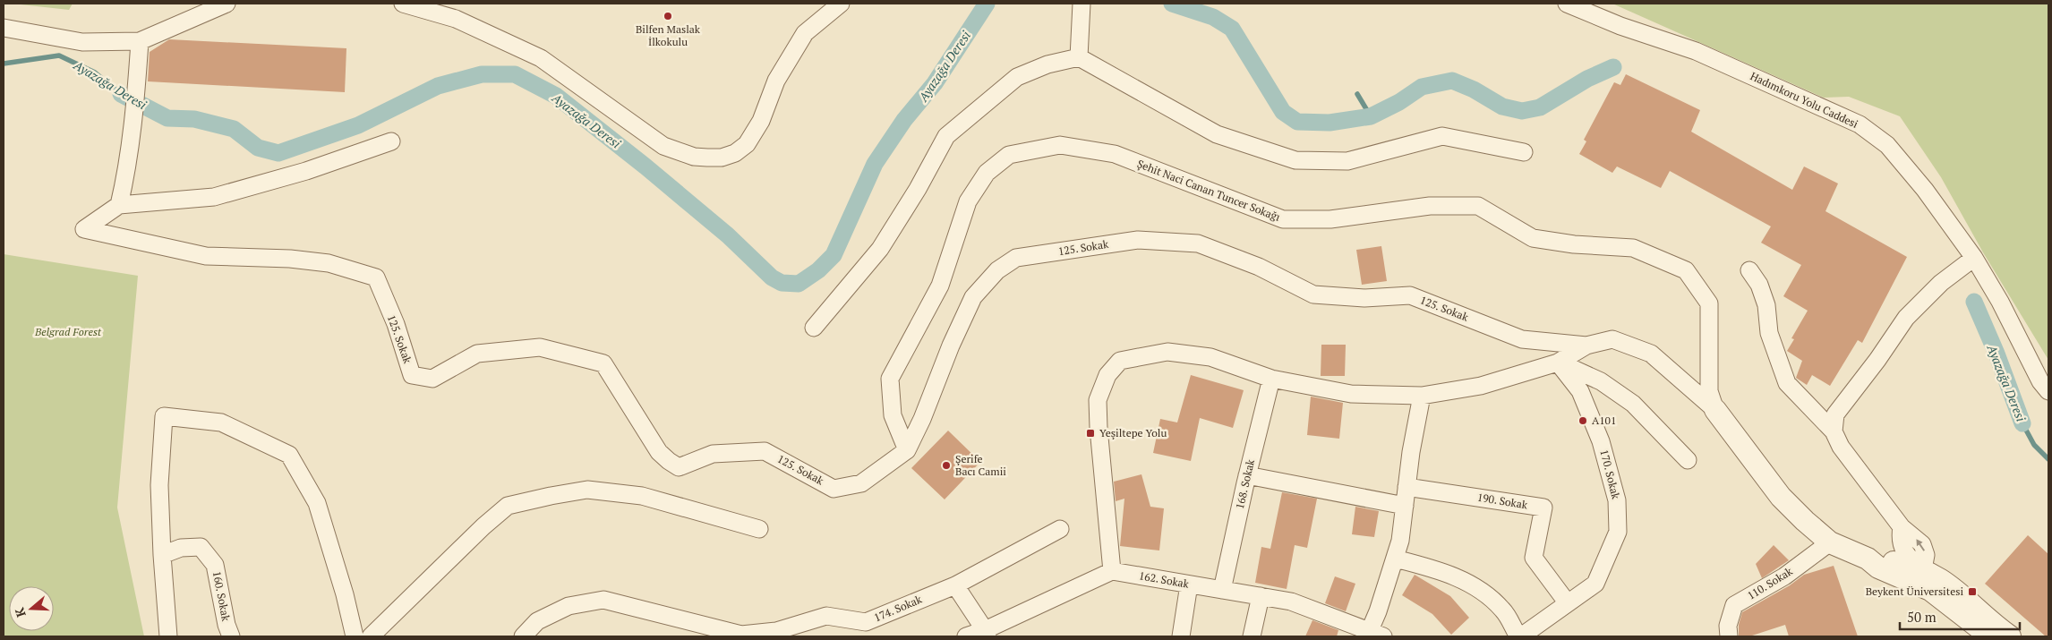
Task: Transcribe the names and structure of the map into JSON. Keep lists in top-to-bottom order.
{
  "streets": {
    "street": [
      "Hadımkoru Yolu Caddesi",
      "Şehit Naci Canan Tuncer Sokağı",
      "125. Sokak",
      "170. Sokak",
      "168. Sokak",
      "190. Sokak",
      "162. Sokak",
      "110. Sokak",
      "160. Sokak",
      "174. Sokak"
    ]
  },
  "crossings": [
    ["Şehit Naci Canan Tuncer Sokağı", "125. Sokak"],
    ["Şehit Naci Canan Tuncer Sokağı", "110. Sokak"],
    ["170. Sokak", "190. Sokak"],
    ["168. Sokak", "162. Sokak"]
  ],
  "water": ["Ayazağa Deresi"],
  "parks": ["Belgrad Forest"],
  "places": {
    "other": ["Bilfen Maslak İlkokulu", "A101", "Şerife Bacı Camii"],
    "transit": ["Yeşiltepe Yolu", "Beykent Üniversitesi"]
  },
  "scale_bar": "50 m",
  "north": "left"
}
